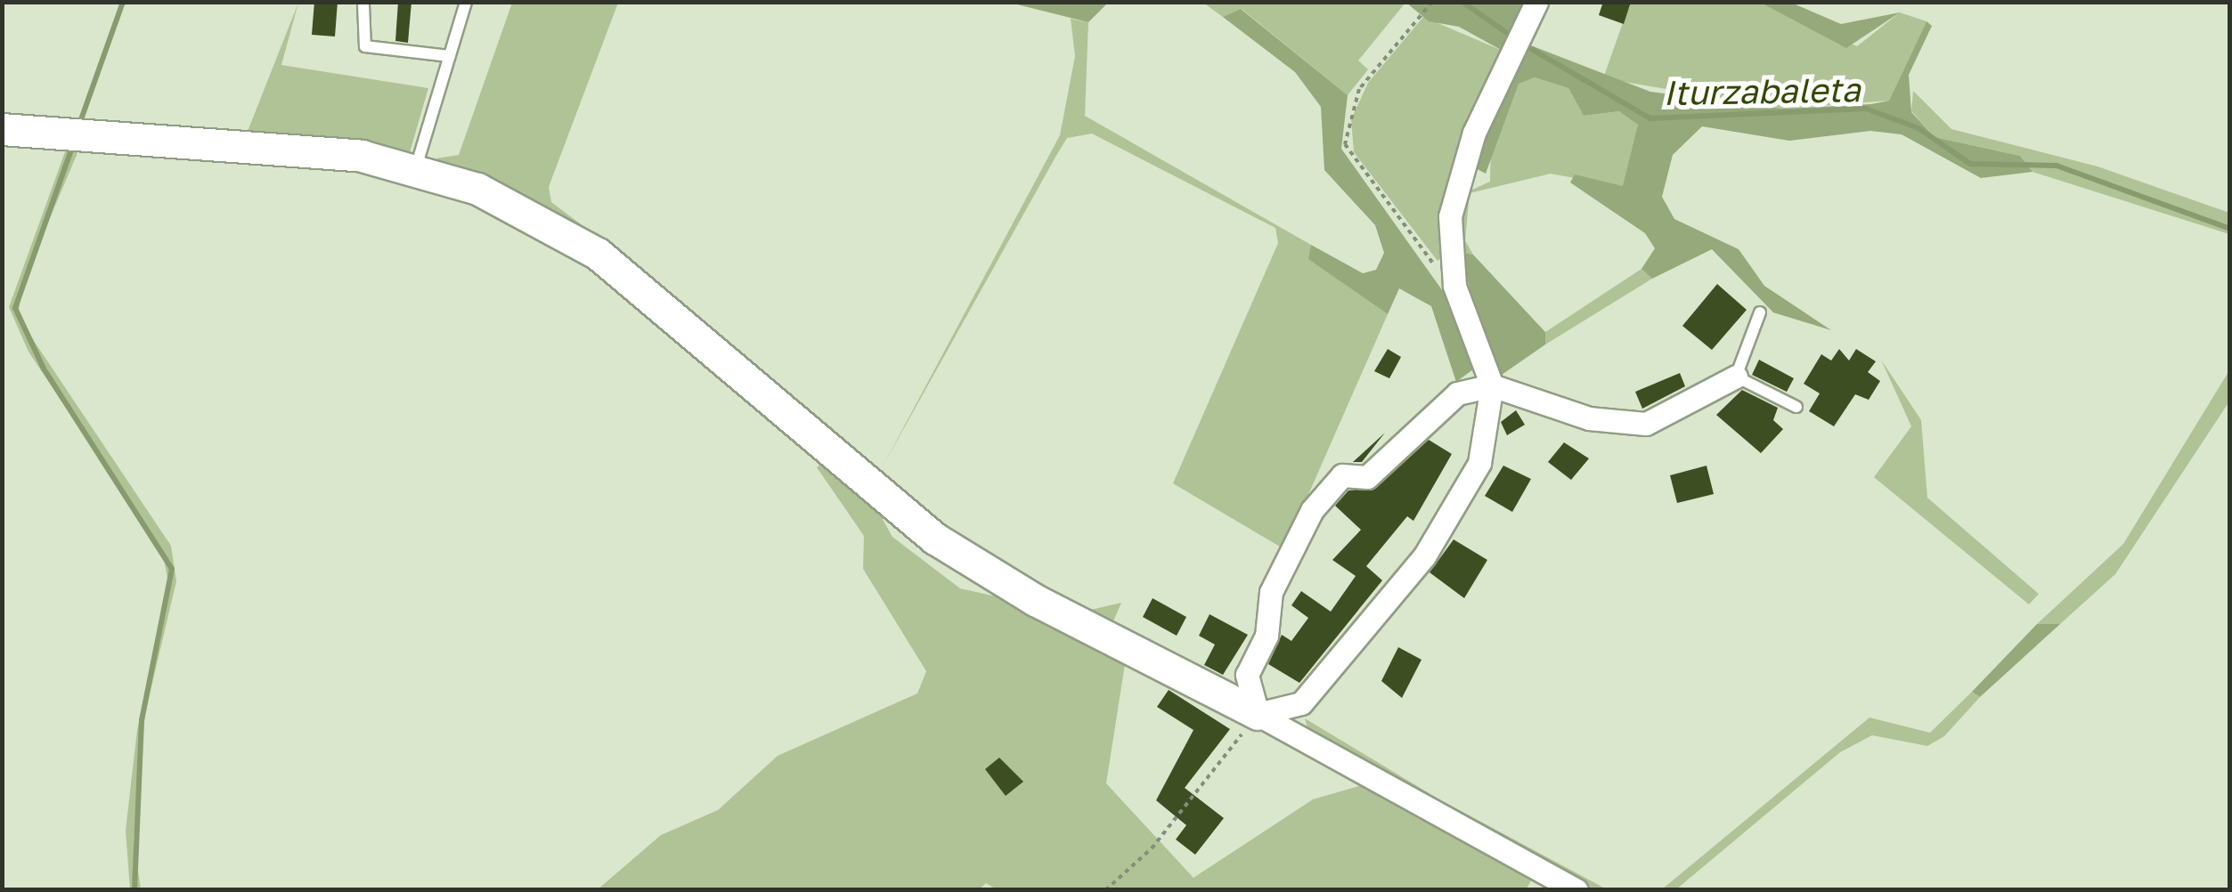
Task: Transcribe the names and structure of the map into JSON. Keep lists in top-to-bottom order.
{
  "water": ["Iturzabaleta"]
}
